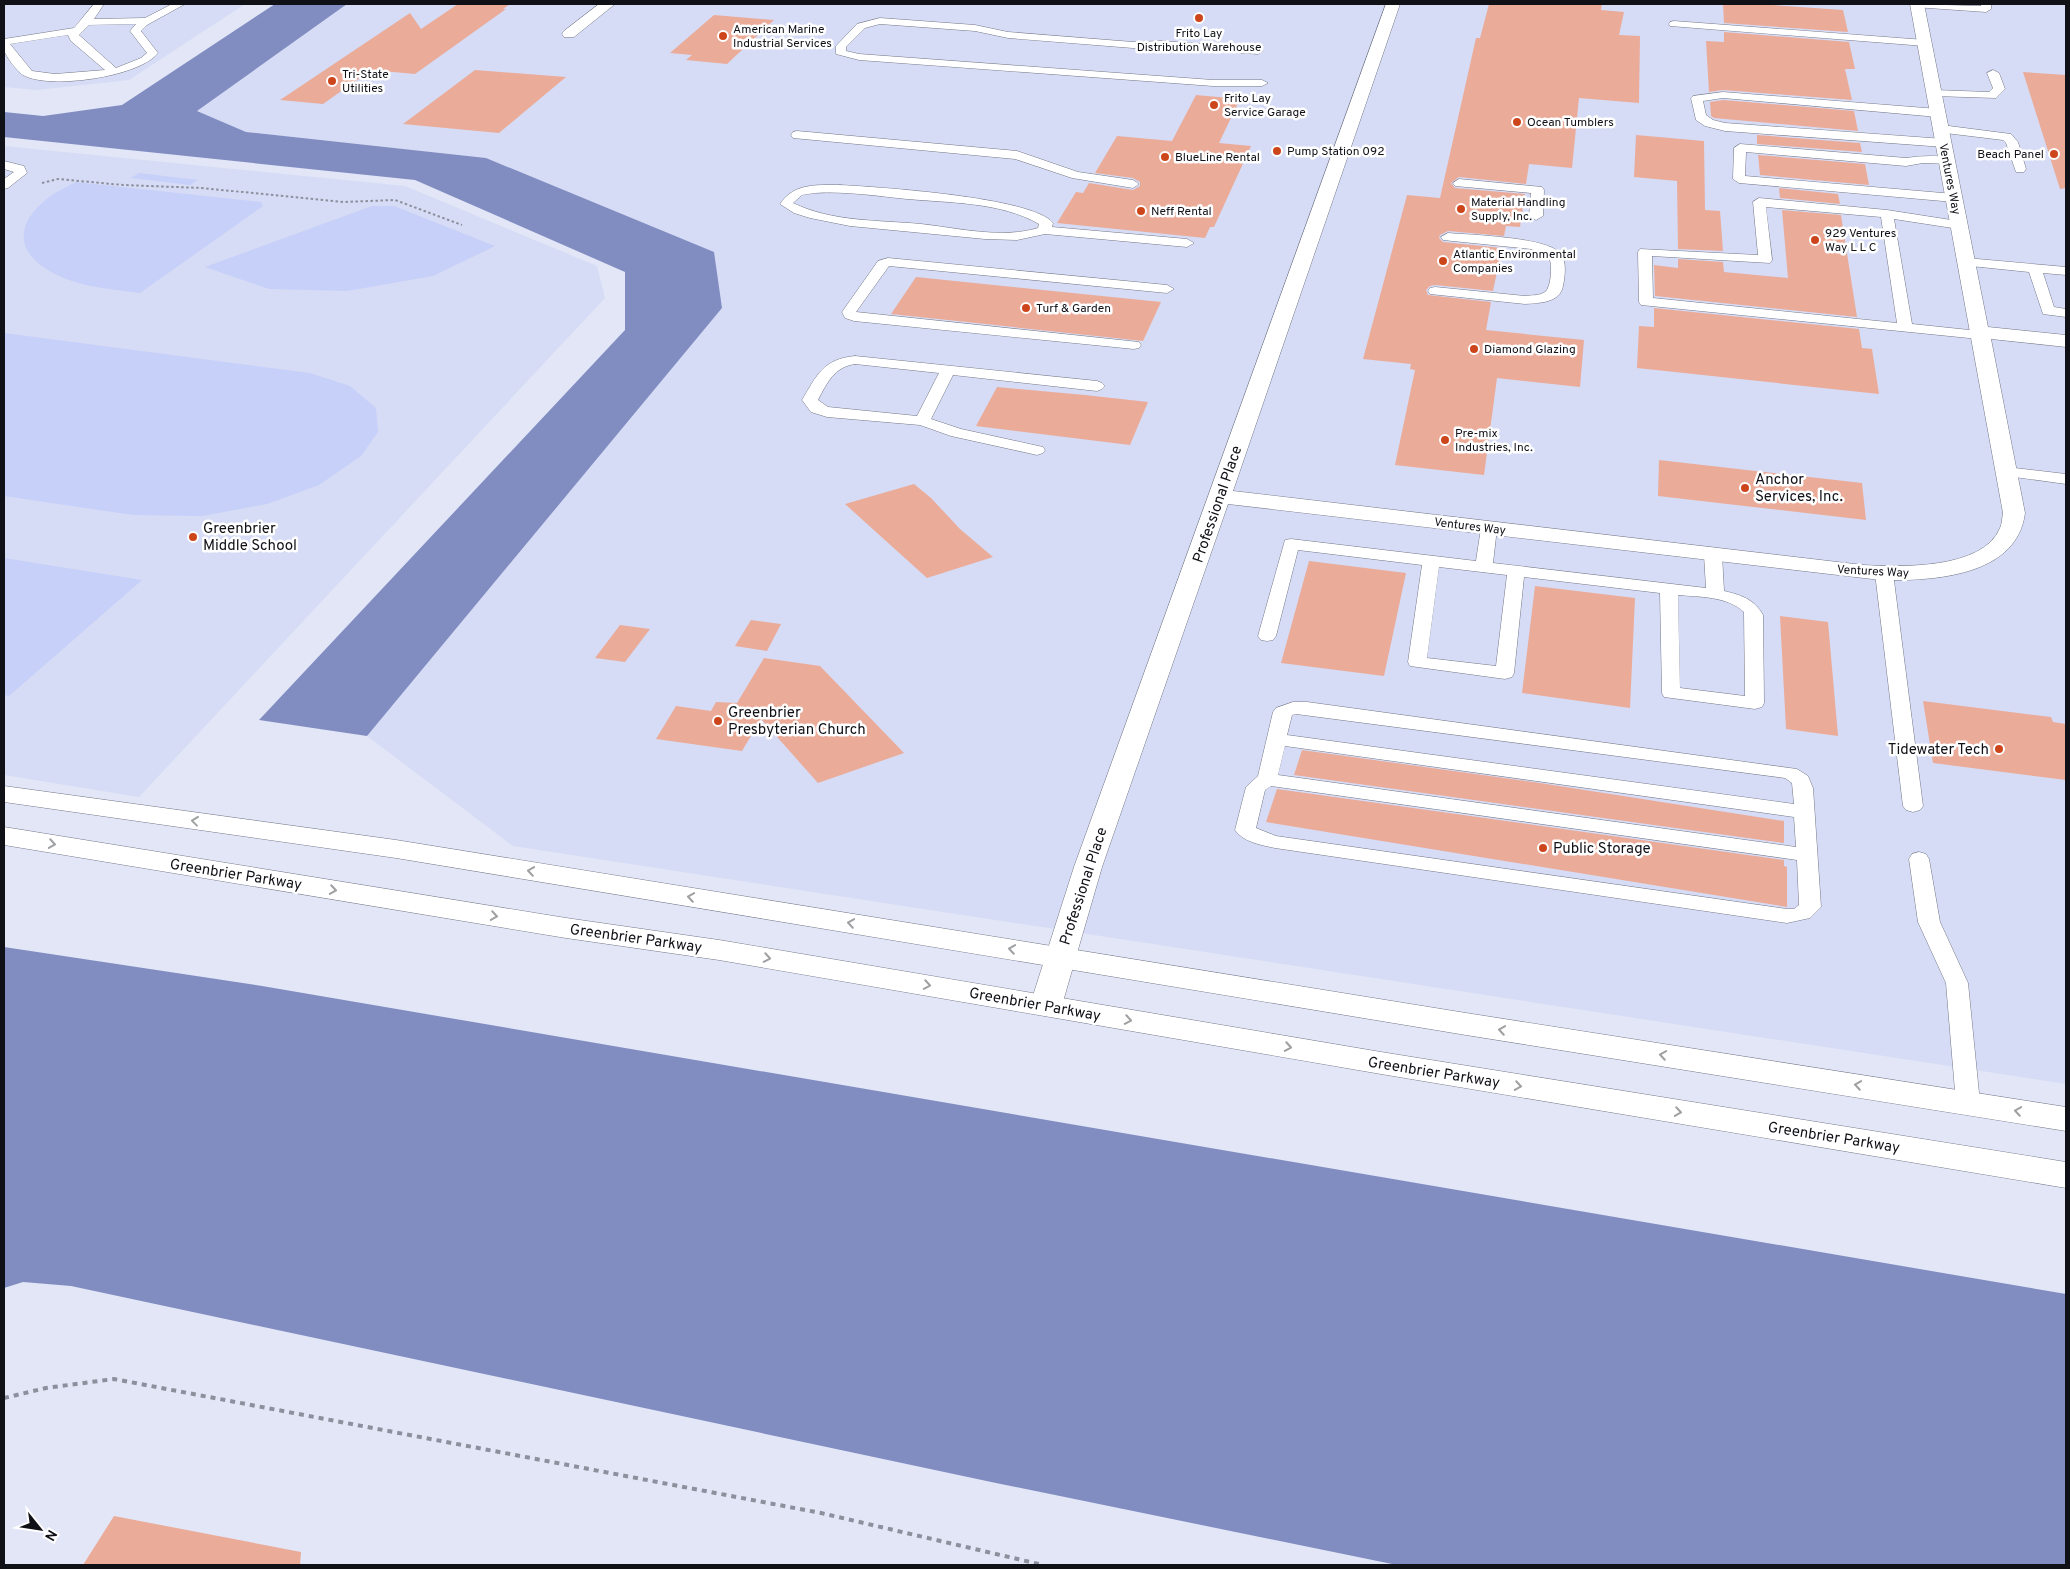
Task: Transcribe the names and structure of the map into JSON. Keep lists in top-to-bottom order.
{
  "streets": {
    "street": ["Ventures Way", "Professional Place", "Greenbrier Parkway"]
  },
  "crossings": [
    ["Ventures Way", "Professional Place"],
    ["Professional Place", "Greenbrier Parkway"]
  ],
  "places": [
    "Frito Lay Distribution Warehouse",
    "American Marine Industrial Services",
    "Tri-State Utilities",
    "Frito Lay Service Garage",
    "Ocean Tumblers",
    "Pump Station 092",
    "Beach Panel",
    "BlueLine Rental",
    "Material Handling Supply, Inc.",
    "Neff Rental",
    "929 Ventures Way L L C",
    "Atlantic Environmental Companies",
    "Turf & Garden",
    "Diamond Glazing",
    "Pre-mix Industries, Inc.",
    "Anchor Services, Inc.",
    "Greenbrier Middle School",
    "Greenbrier Presbyterian Church",
    "Tidewater Tech",
    "Public Storage"
  ],
  "north": "bottom right"
}
